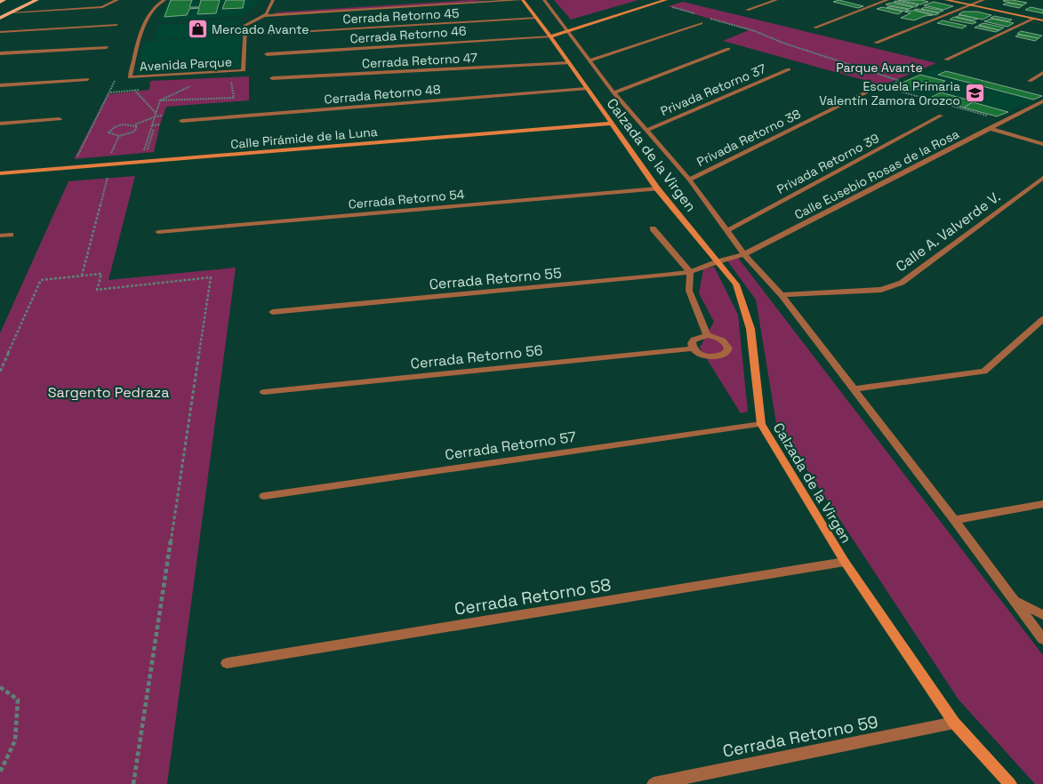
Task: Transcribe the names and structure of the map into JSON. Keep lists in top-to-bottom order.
{
  "streets": {
    "main road": ["Calle Pirámide de la Luna", "Calzada de la Virgen"],
    "street": [
      "Cerrada Retorno 45",
      "Cerrada Retorno 46",
      "Cerrada Retorno 47",
      "Avenida Parque",
      "Privada Retorno 37",
      "Cerrada Retorno 48",
      "Privada Retorno 38",
      "Privada Retorno 39",
      "Calle Eusebio Rosas de la Rosa",
      "Cerrada Retorno 54",
      "Calle A. Valverde V.",
      "Cerrada Retorno 55",
      "Cerrada Retorno 56",
      "Cerrada Retorno 57",
      "Cerrada Retorno 58",
      "Cerrada Retorno 59"
    ]
  },
  "crossings": [
    ["Cerrada Retorno 45", "Calzada de la Virgen"],
    ["Cerrada Retorno 46", "Calzada de la Virgen"],
    ["Cerrada Retorno 47", "Calzada de la Virgen"],
    ["Privada Retorno 37", "Calzada de la Virgen"],
    ["Cerrada Retorno 48", "Calzada de la Virgen"],
    ["Calle Pirámide de la Luna", "Calzada de la Virgen"],
    ["Privada Retorno 38", "Calzada de la Virgen"],
    ["Calzada de la Virgen", "Privada Retorno 39"],
    ["Calzada de la Virgen", "Calle Eusebio Rosas de la Rosa"],
    ["Calzada de la Virgen", "Cerrada Retorno 54"],
    ["Calzada de la Virgen", "Calle A. Valverde V."],
    ["Calzada de la Virgen", "Cerrada Retorno 55"],
    ["Calzada de la Virgen", "Cerrada Retorno 57"],
    ["Calzada de la Virgen", "Cerrada Retorno 58"],
    ["Calzada de la Virgen", "Cerrada Retorno 59"],
    ["Calle Eusebio Rosas de la Rosa", "Cerrada Retorno 55"]
  ],
  "parks": ["Parque Avante", "Sargento Pedraza"],
  "places": {
    "shop": ["Mercado Avante"],
    "school or university": ["Escuela Primaria Valentín Zamora Orozco"]
  }
}
